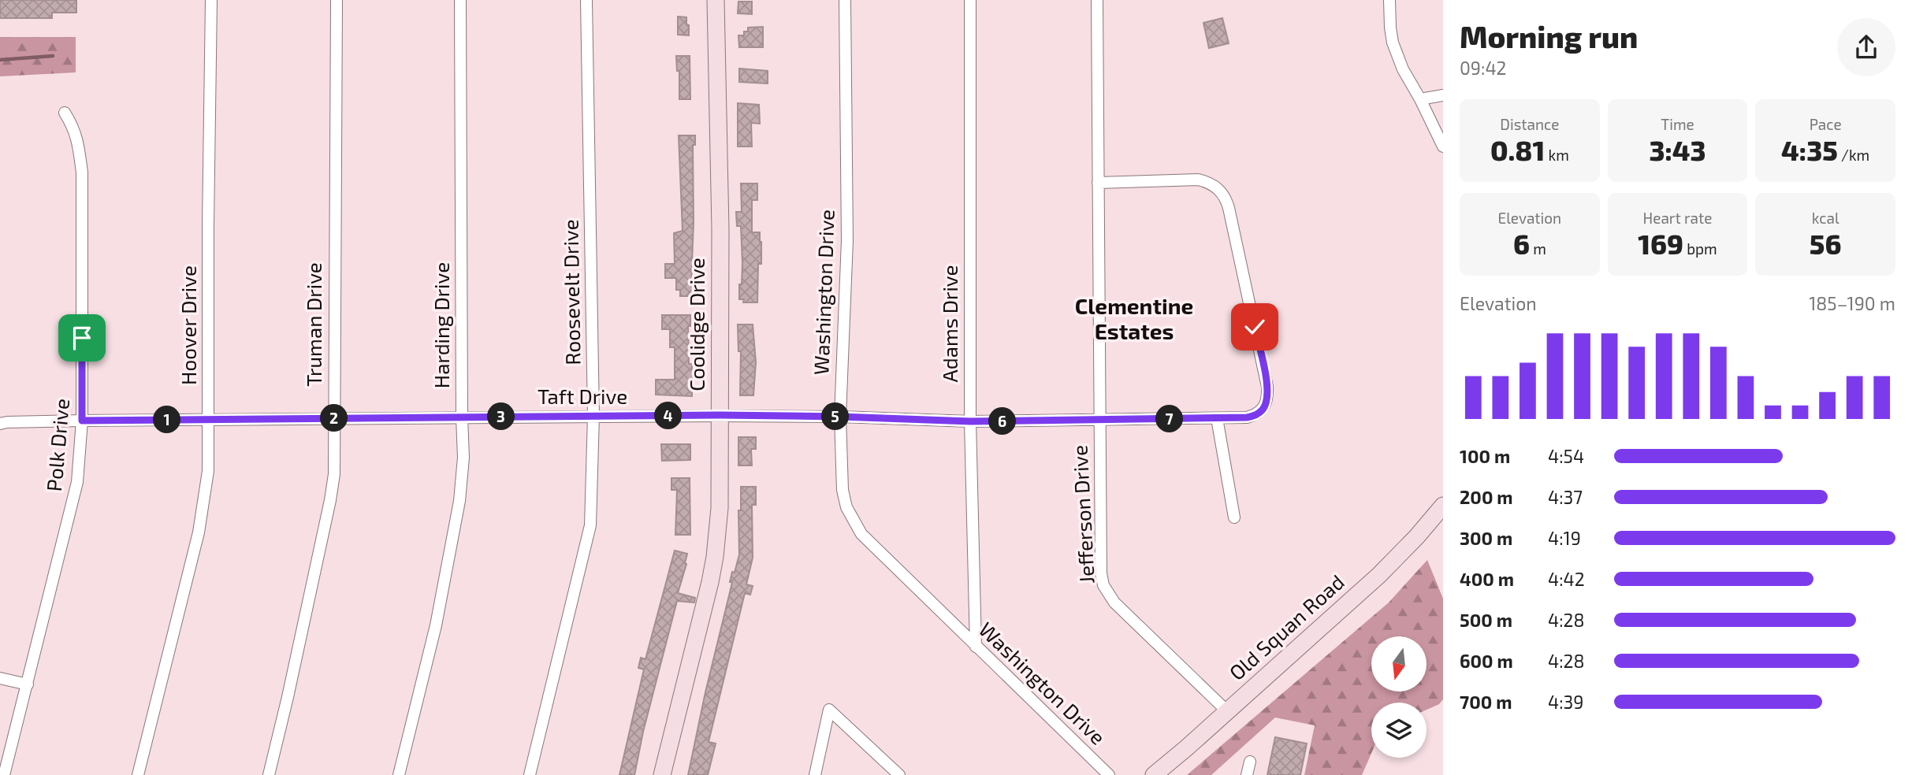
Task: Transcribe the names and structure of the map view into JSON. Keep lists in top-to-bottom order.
{
  "streets": {
    "street": [
      "Roosevelt Drive",
      "Washington Drive",
      "Adams Drive",
      "Truman Drive",
      "Coolidge Drive",
      "Hoover Drive",
      "Harding Drive",
      "Taft Drive",
      "Polk Drive",
      "Jefferson Drive",
      "Old Squan Road"
    ]
  },
  "crossings": [
    ["Roosevelt Drive", "Taft Drive"],
    ["Washington Drive", "Adams Drive"],
    ["Washington Drive", "Taft Drive"],
    ["Adams Drive", "Taft Drive"],
    ["Truman Drive", "Taft Drive"],
    ["Coolidge Drive", "Taft Drive"],
    ["Hoover Drive", "Taft Drive"],
    ["Harding Drive", "Taft Drive"],
    ["Taft Drive", "Polk Drive"],
    ["Taft Drive", "Jefferson Drive"],
    ["Jefferson Drive", "Old Squan Road"]
  ],
  "districts": ["Clementine Estates"],
  "north": "bottom",
  "page": {
    "heading": ["Morning run", "09:42"],
    "stats": [
      ["Distance", "0.81 km"],
      ["Time", "3:43"],
      ["Pace", "4:35 /km"],
      ["Elevation", "6 m"],
      ["Heart rate", "169 bpm"],
      ["kcal", "56"]
    ],
    "chart": ["Elevation", "185–190 m"],
    "pins": [
      "4",
      "3",
      "5",
      "2",
      "7",
      "1",
      "6"
    ],
    "list": [
      {
        "name": "100 m",
        "note": "4:54"
      },
      {
        "name": "200 m",
        "note": "4:37"
      },
      {
        "name": "300 m",
        "note": "4:19"
      },
      {
        "name": "400 m",
        "note": "4:42"
      },
      {
        "name": "500 m",
        "note": "4:28"
      },
      {
        "name": "600 m",
        "note": "4:28"
      },
      {
        "name": "700 m",
        "note": "4:39"
      }
    ]
  }
}
